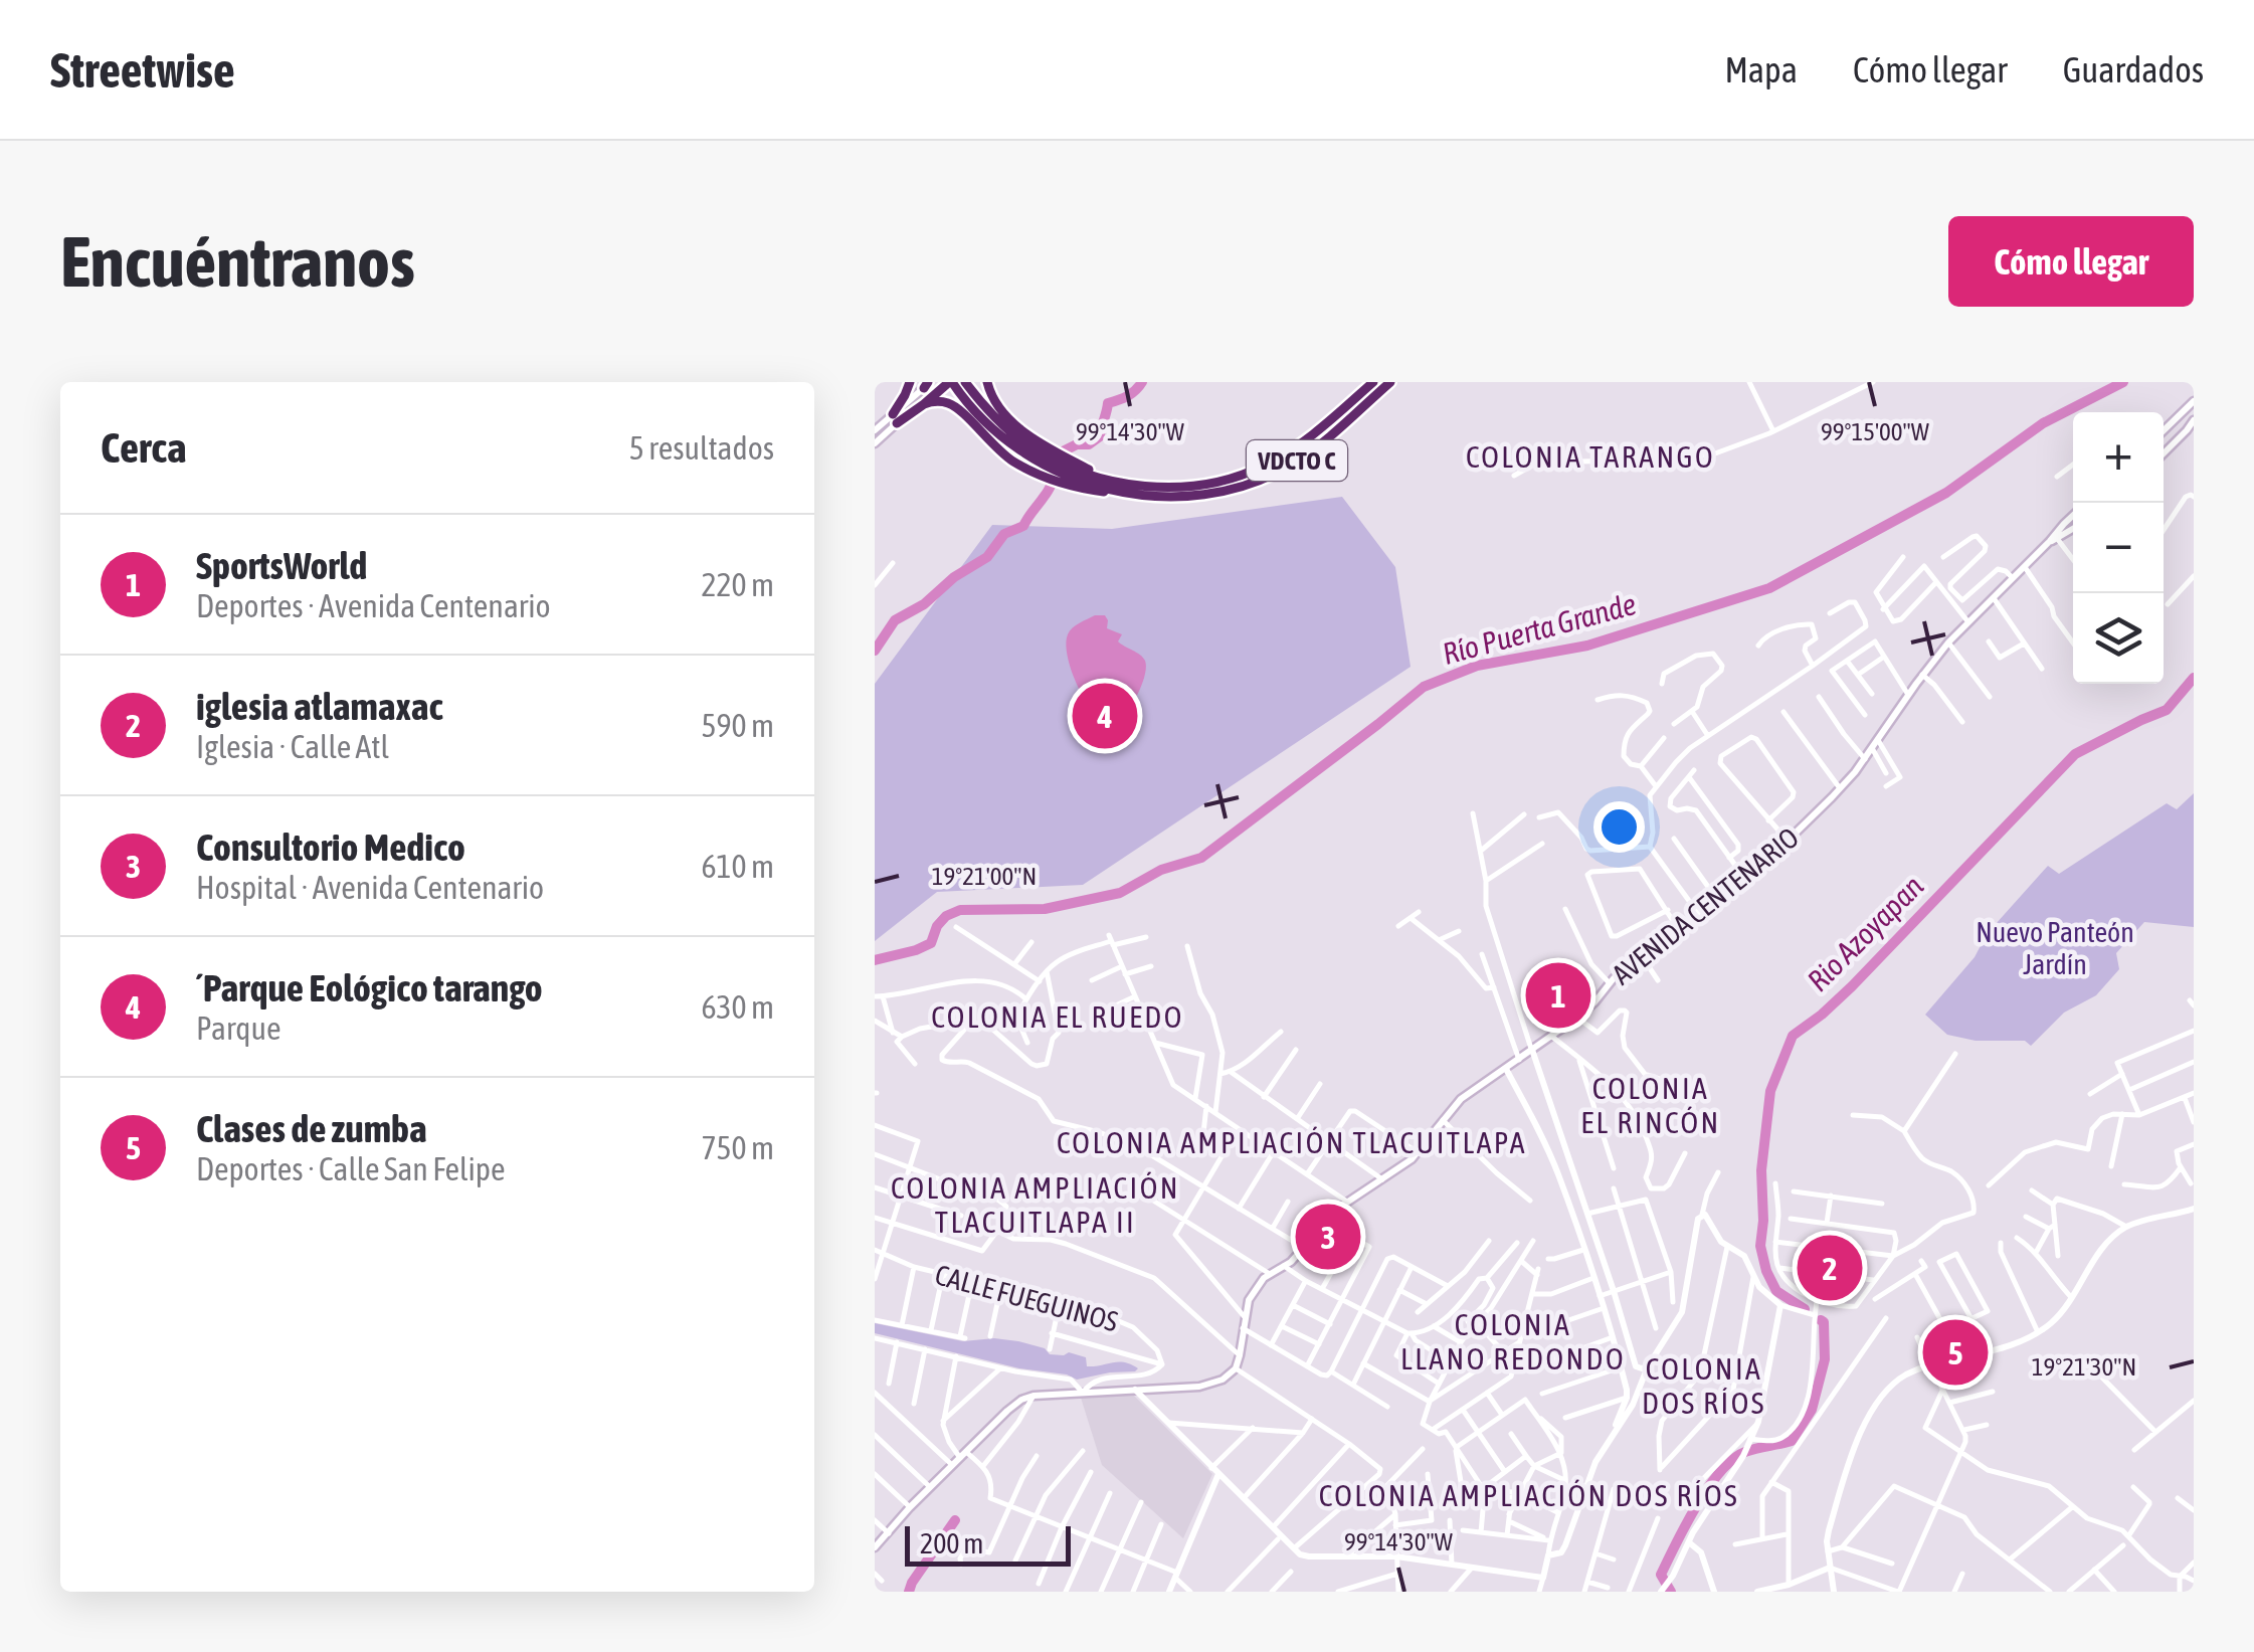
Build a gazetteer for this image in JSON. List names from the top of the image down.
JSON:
{
  "streets": {
    "highway": ["VDCTO C"],
    "street": ["AVENIDA CENTENARIO", "CALLE FUEGUINOS"]
  },
  "districts": [
    "COLONIA TARANGO",
    "COLONIA EL RUEDO",
    "COLONIA EL RINCÓN",
    "COLONIA AMPLIACIÓN TLACUITLAPA",
    "COLONIA AMPLIACIÓN TLACUITLAPA II",
    "COLONIA LLANO REDONDO",
    "COLONIA DOS RÍOS",
    "COLONIA AMPLIACIÓN DOS RÍOS"
  ],
  "water": ["Río Puerta Grande", "Rio Azoyapan"],
  "parks": ["Nuevo Panteón Jardín"],
  "scale_bar": "200 m",
  "page": {
    "header": "Streetwise",
    "nav": ["Mapa", "Cómo llegar", "Guardados"],
    "buttons": "Cómo llegar",
    "title": "Encuéntranos",
    "heading": ["Cerca", "5 resultados"],
    "map_buttons": ["+", "−"],
    "list": [
      {
        "mark": "1",
        "name": "SportsWorld",
        "note": "Deportes · Avenida Centenario",
        "value": "220 m"
      },
      {
        "mark": "2",
        "name": "iglesia atlamaxac",
        "note": "Iglesia · Calle Atl",
        "value": "590 m"
      },
      {
        "mark": "3",
        "name": "Consultorio Medico",
        "note": "Hospital · Avenida Centenario",
        "value": "610 m"
      },
      {
        "mark": "4",
        "name": "´Parque Eológico tarango",
        "note": "Parque",
        "value": "630 m"
      },
      {
        "mark": "5",
        "name": "Clases de zumba",
        "note": "Deportes · Calle San Felipe",
        "value": "750 m"
      }
    ],
    "pins": [
      "4",
      "1",
      "3",
      "2",
      "5"
    ],
    "scale": "200 m"
  },
  "coordinates": [
    "99°14'30\"W",
    "99°15'00\"W",
    "19°21'00\"N",
    "19°21'30\"N"
  ]
}
